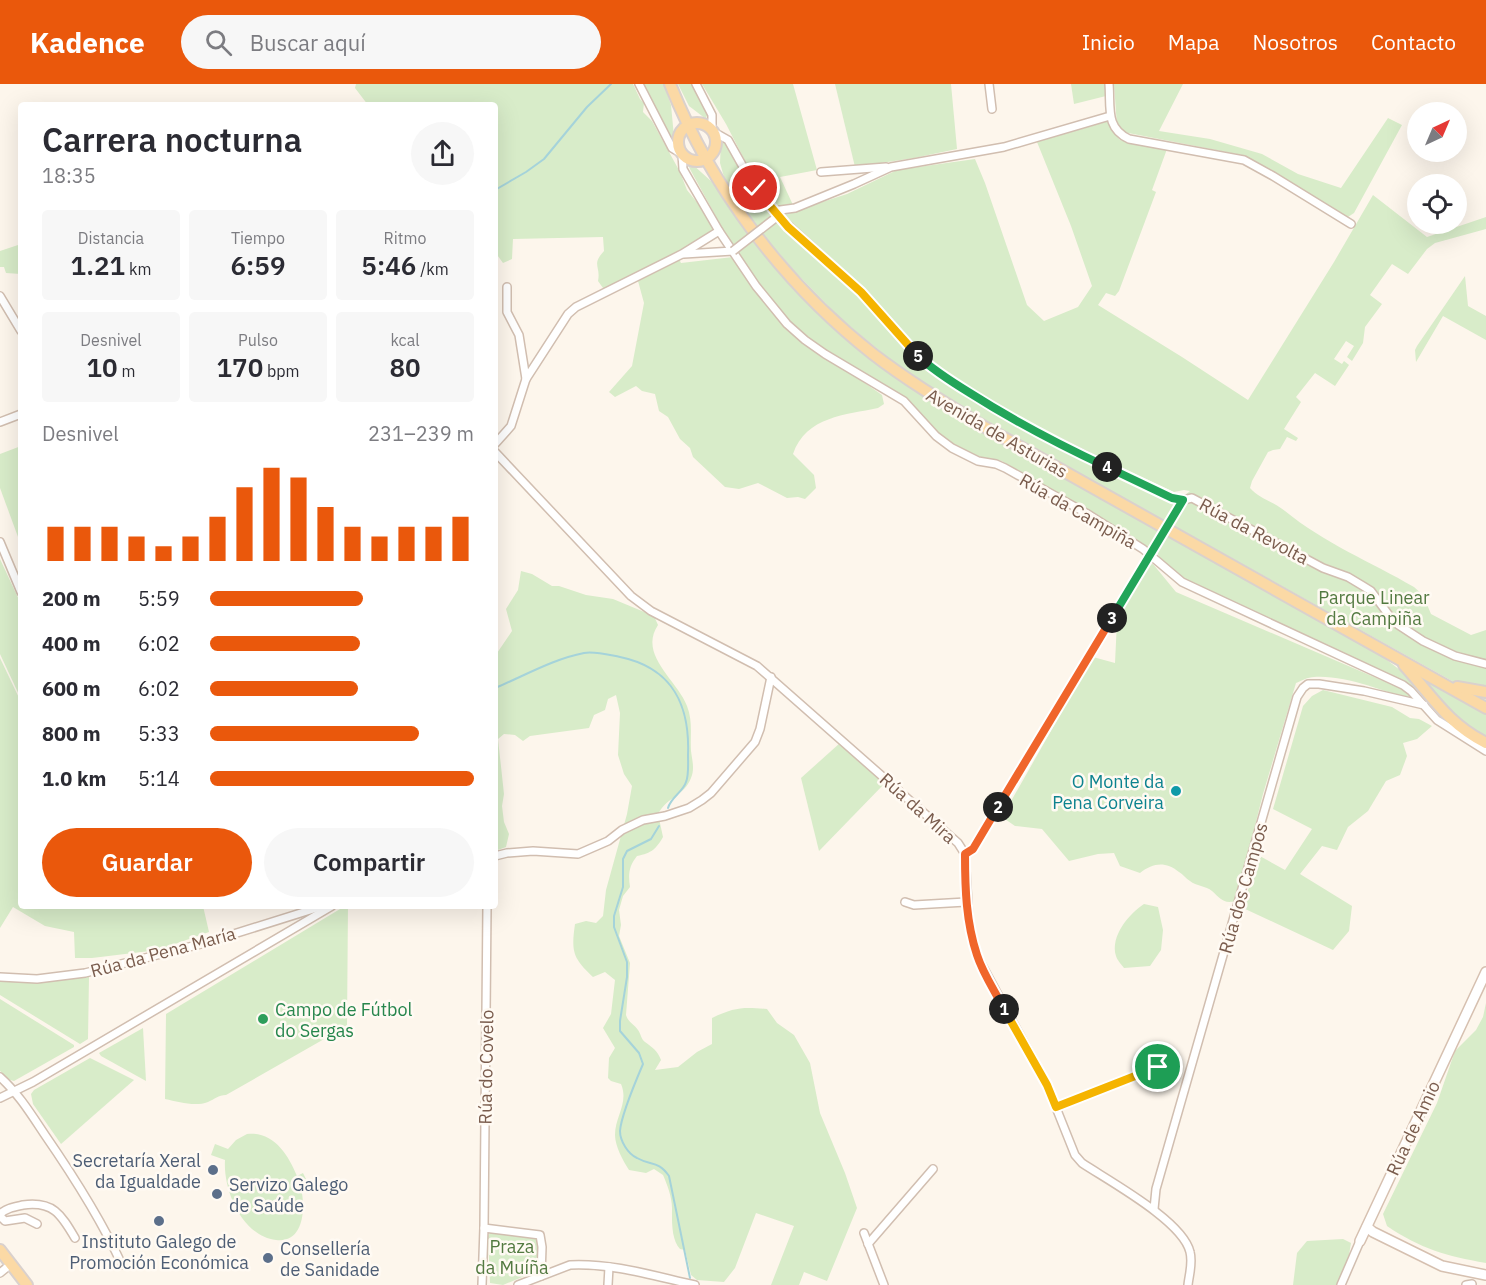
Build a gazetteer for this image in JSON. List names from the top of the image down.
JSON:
{
  "streets": {
    "main road": ["Avenida de Asturias"],
    "street": [
      "Rúa da Campiña",
      "Rúa da Revolta",
      "Rúa da Mira",
      "Rúa dos Campos",
      "Rúa da Pena María",
      "Rúa do Covelo",
      "Rúa de Amio"
    ]
  },
  "crossings": [
    ["Rúa da Campiña", "Rúa dos Campos"],
    ["Rúa da Mira", "Rúa dos Campos"]
  ],
  "parks": ["Parque Linear da Campiña", "Praza da Muíña"],
  "places": [
    "O Monte da Pena Corveira",
    "Campo de Fútbol do Sergas",
    "Secretaría Xeral da Igualdade",
    "Servizo Galego de Saúde",
    "Instituto Galego de Promoción Económica",
    "Consellería de Sanidade"
  ],
  "north": "top right",
  "page": {
    "header": "Kadence",
    "search": "Buscar aquí",
    "nav": [
      "Inicio",
      "Mapa",
      "Nosotros",
      "Contacto"
    ],
    "heading": ["Carrera nocturna", "18:35"],
    "stats": [
      ["Distancia", "1.21 km"],
      ["Tiempo", "6:59"],
      ["Ritmo", "5:46 /km"],
      ["Desnivel", "10 m"],
      ["Pulso", "170 bpm"],
      ["kcal", "80"]
    ],
    "pins": [
      "5",
      "4",
      "3",
      "2",
      "1"
    ],
    "chart": ["Desnivel", "231–239 m"],
    "list": [
      {
        "name": "200 m",
        "note": "5:59"
      },
      {
        "name": "400 m",
        "note": "6:02"
      },
      {
        "name": "600 m",
        "note": "6:02"
      },
      {
        "name": "800 m",
        "note": "5:33"
      },
      {
        "name": "1.0 km",
        "note": "5:14"
      }
    ],
    "buttons": ["Guardar", "Compartir"]
  }
}
